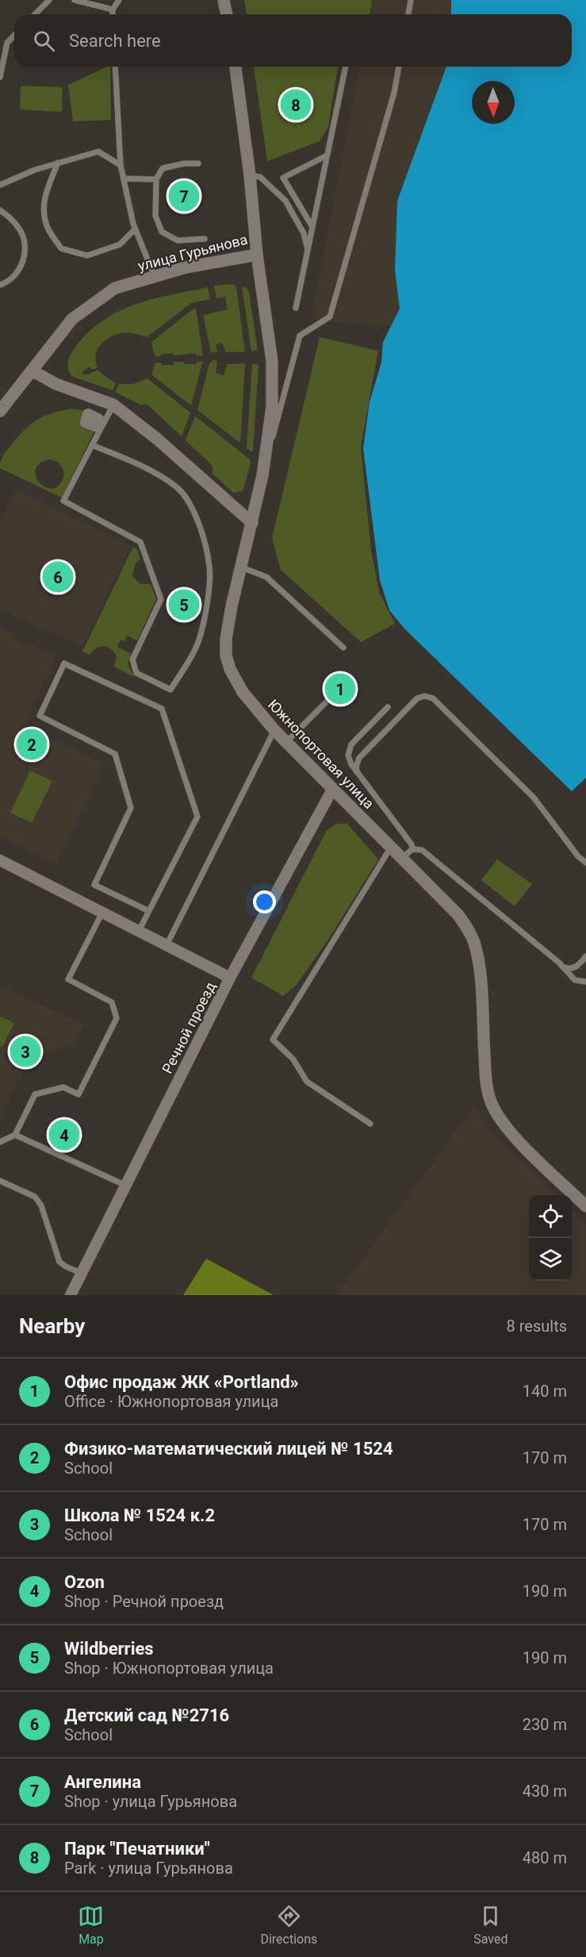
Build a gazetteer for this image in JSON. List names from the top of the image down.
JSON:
{
  "streets": {
    "main road": ["улица Гурьянова", "Южнопортовая улица"],
    "street": ["Речной проезд"]
  },
  "crossings": [
    ["улица Гурьянова", "Южнопортовая улица"]
  ],
  "north": "bottom",
  "page": {
    "search": "Search here",
    "pins": [
      "8",
      "7",
      "6",
      "5",
      "1",
      "2",
      "3",
      "4"
    ],
    "heading": ["Nearby", "8 results"],
    "list": [
      {
        "mark": "1",
        "name": "Офис продаж ЖК «Portland»",
        "note": "Office · Южнопортовая улица",
        "value": "140 m"
      },
      {
        "mark": "2",
        "name": "Физико-математический лицей № 1524",
        "note": "School",
        "value": "170 m"
      },
      {
        "mark": "3",
        "name": "Школа № 1524 к.2",
        "note": "School",
        "value": "170 m"
      },
      {
        "mark": "4",
        "name": "Ozon",
        "note": "Shop · Речной проезд",
        "value": "190 m"
      },
      {
        "mark": "5",
        "name": "Wildberries",
        "note": "Shop · Южнопортовая улица",
        "value": "190 m"
      },
      {
        "mark": "6",
        "name": "Детский сад №2716",
        "note": "School",
        "value": "230 m"
      },
      {
        "mark": "7",
        "name": "Ангелина",
        "note": "Shop · улица Гурьянова",
        "value": "430 m"
      },
      {
        "mark": "8",
        "name": "Парк \"Печатники\"",
        "note": "Park · улица Гурьянова",
        "value": "480 m"
      }
    ],
    "nav": ["Map", "Directions", "Saved"]
  }
}
